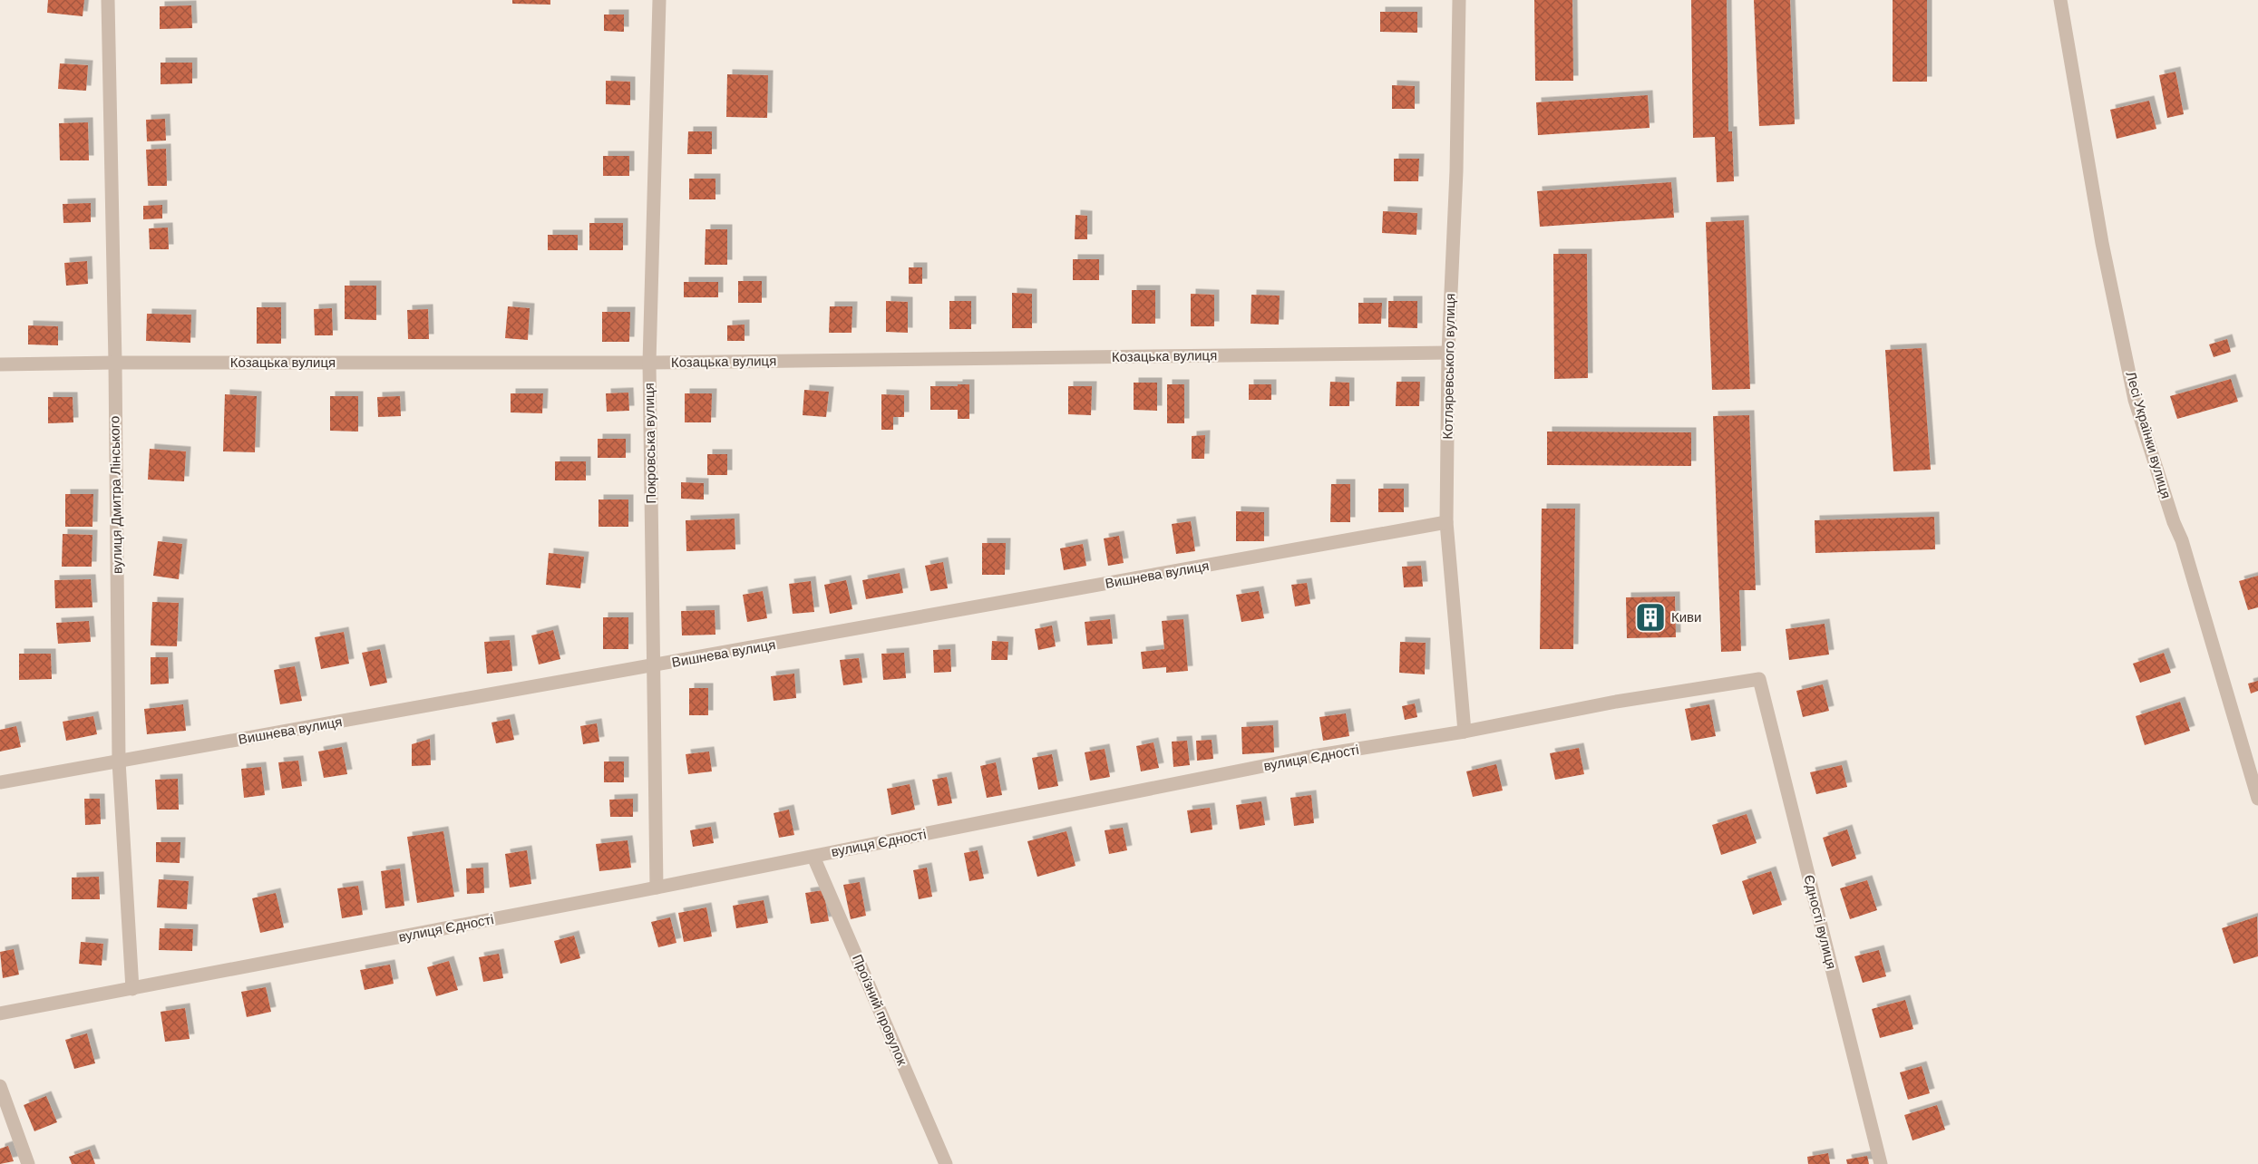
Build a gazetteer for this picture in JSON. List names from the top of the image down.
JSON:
{
  "streets": {
    "street": [
      "Козацька вулиця",
      "Котляревського вулиця",
      "Лесі Українки вулиця",
      "Покровська вулиця",
      "вулиця Дмитра Лінського",
      "Вишнева вулиця",
      "вулиця Єдності",
      "Єдності вулиця",
      "Проїзний провулок"
    ]
  },
  "crossings": [
    ["Козацька вулиця", "Котляревського вулиця"],
    ["Козацька вулиця", "Покровська вулиця"],
    ["Козацька вулиця", "вулиця Дмитра Лінського"],
    ["Котляревського вулиця", "Вишнева вулиця"],
    ["Котляревського вулиця", "вулиця Єдності"],
    ["Покровська вулиця", "Вишнева вулиця"],
    ["Покровська вулиця", "вулиця Єдності"],
    ["вулиця Дмитра Лінського", "Вишнева вулиця"],
    ["вулиця Дмитра Лінського", "вулиця Єдності"],
    ["вулиця Єдності", "Єдності вулиця"],
    ["вулиця Єдності", "Проїзний провулок"]
  ],
  "places": {
    "building": ["Киви"]
  }
}
